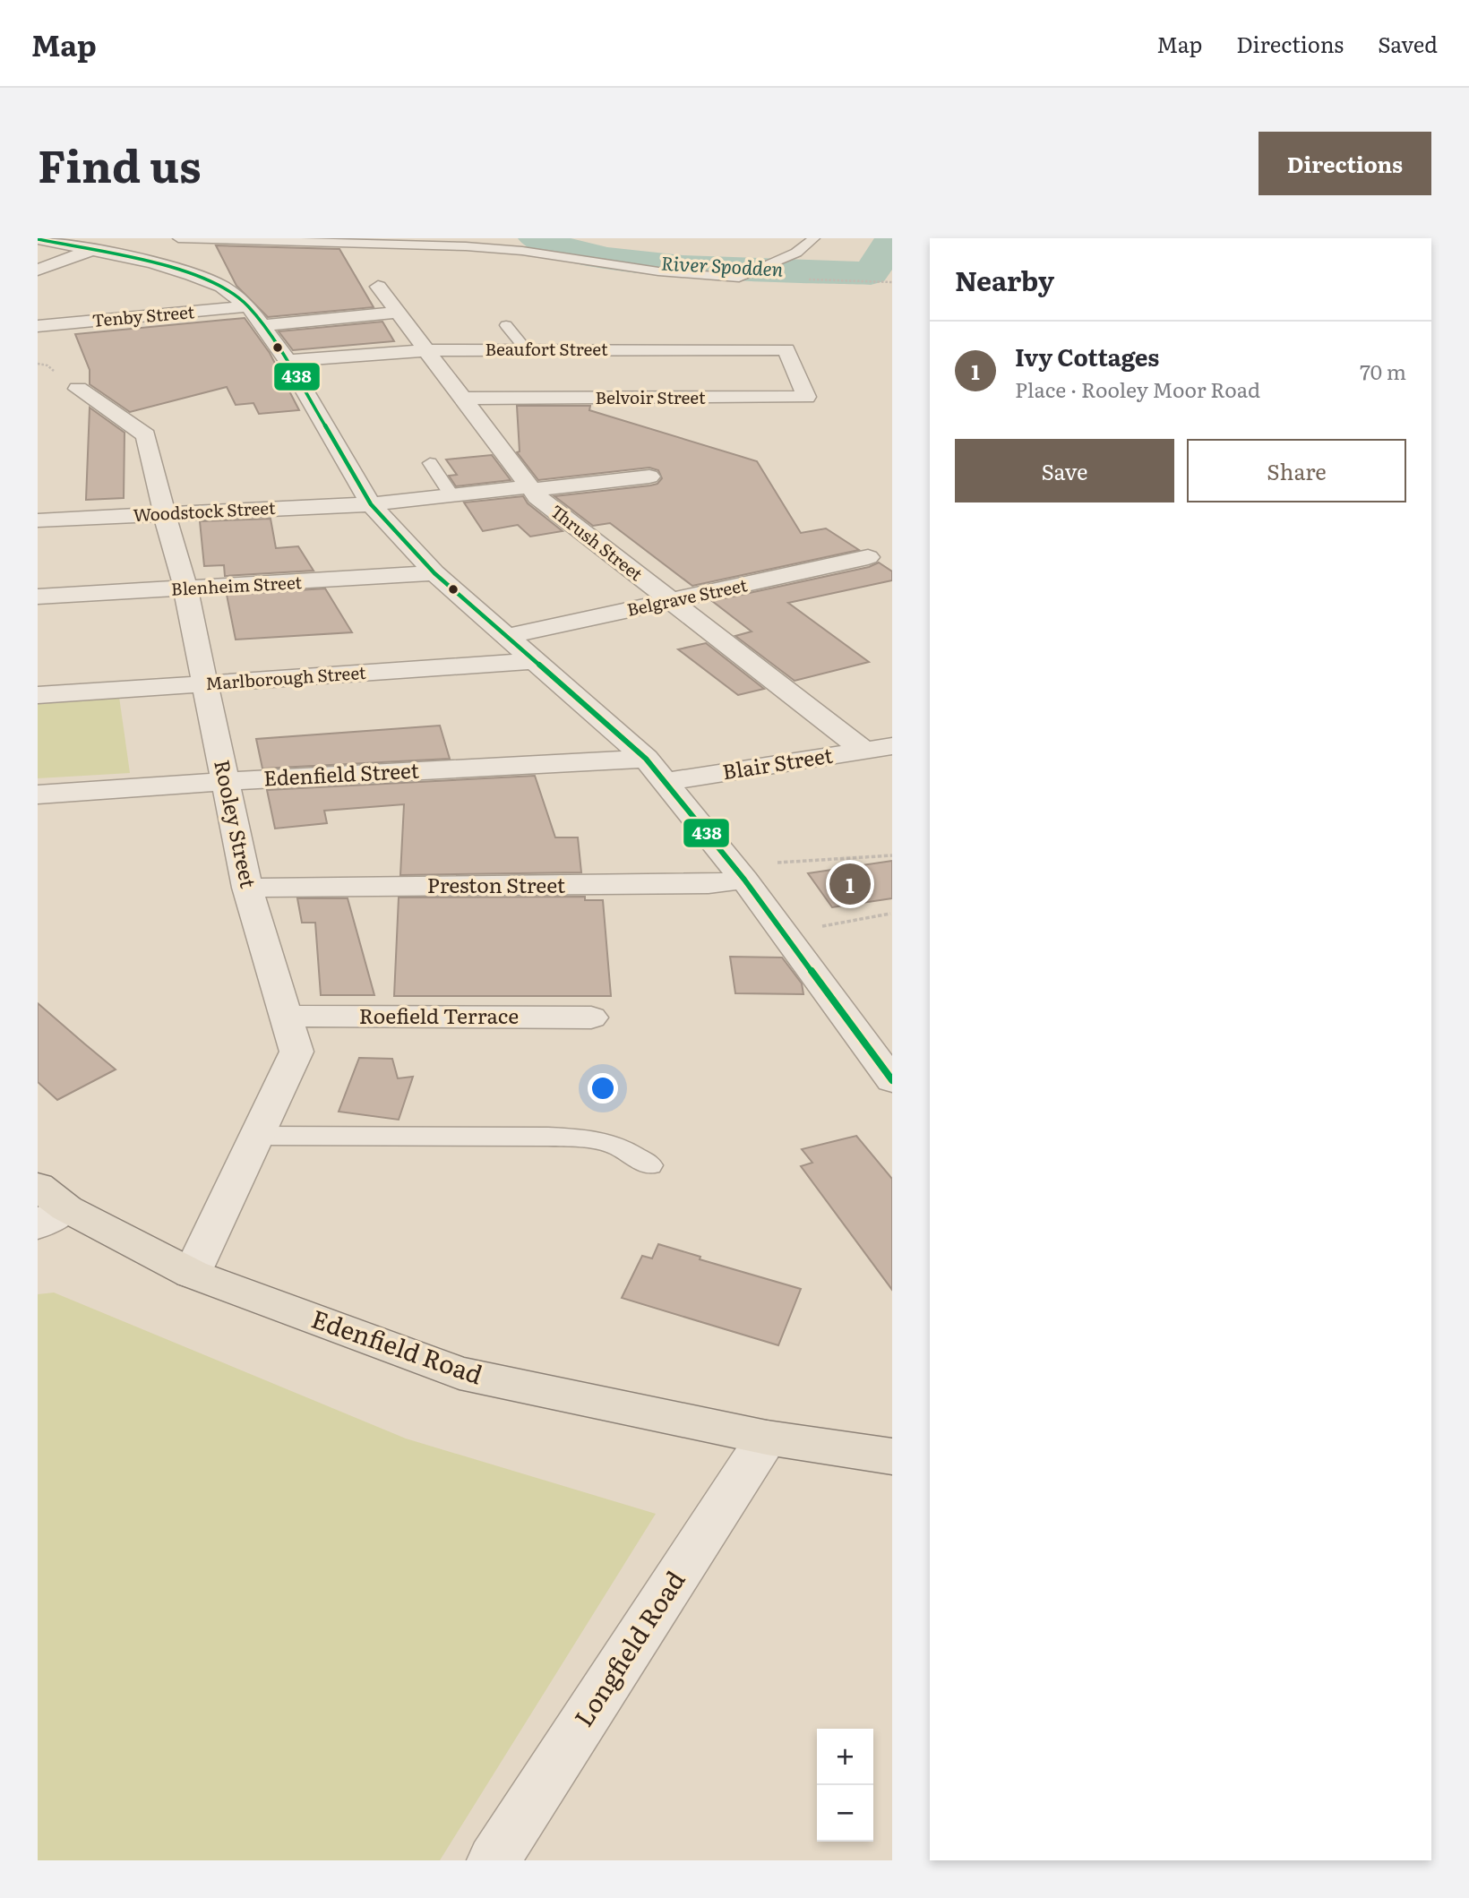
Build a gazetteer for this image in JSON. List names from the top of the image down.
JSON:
{
  "streets": {
    "main road": ["Edenfield Road"],
    "street": [
      "Tenby Street",
      "Beaufort Street",
      "Belvoir Street",
      "Woodstock Street",
      "Thrush Street",
      "Blenheim Street",
      "Belgrave Street",
      "Marlborough Street",
      "Blair Street",
      "Edenfield Street",
      "Rooley Street",
      "Preston Street",
      "Roefield Terrace",
      "Longfield Road"
    ]
  },
  "crossings": [
    ["Beaufort Street", "Belvoir Street"],
    ["Beaufort Street", "Thrush Street"],
    ["Belvoir Street", "Thrush Street"],
    ["Woodstock Street", "Thrush Street"],
    ["Woodstock Street", "Rooley Street"],
    ["Thrush Street", "Belgrave Street"],
    ["Thrush Street", "Blair Street"],
    ["Blenheim Street", "Rooley Street"],
    ["Marlborough Street", "Rooley Street"],
    ["Edenfield Street", "Rooley Street"],
    ["Rooley Street", "Preston Street"],
    ["Rooley Street", "Roefield Terrace"],
    ["Rooley Street", "Edenfield Road"],
    ["Edenfield Road", "Longfield Road"]
  ],
  "water": ["River Spodden"],
  "lines": ["transit line 438"],
  "page": {
    "header": "Map",
    "nav": ["Map", "Directions", "Saved"],
    "title": "Find us",
    "buttons": [
      "Directions",
      ["Save", "Share"]
    ],
    "heading": "Nearby",
    "list": [
      {
        "mark": "1",
        "name": "Ivy Cottages",
        "note": "Place · Rooley Moor Road",
        "value": "70 m"
      }
    ],
    "pins": "1",
    "map_buttons": ["+", "−"]
  }
}
